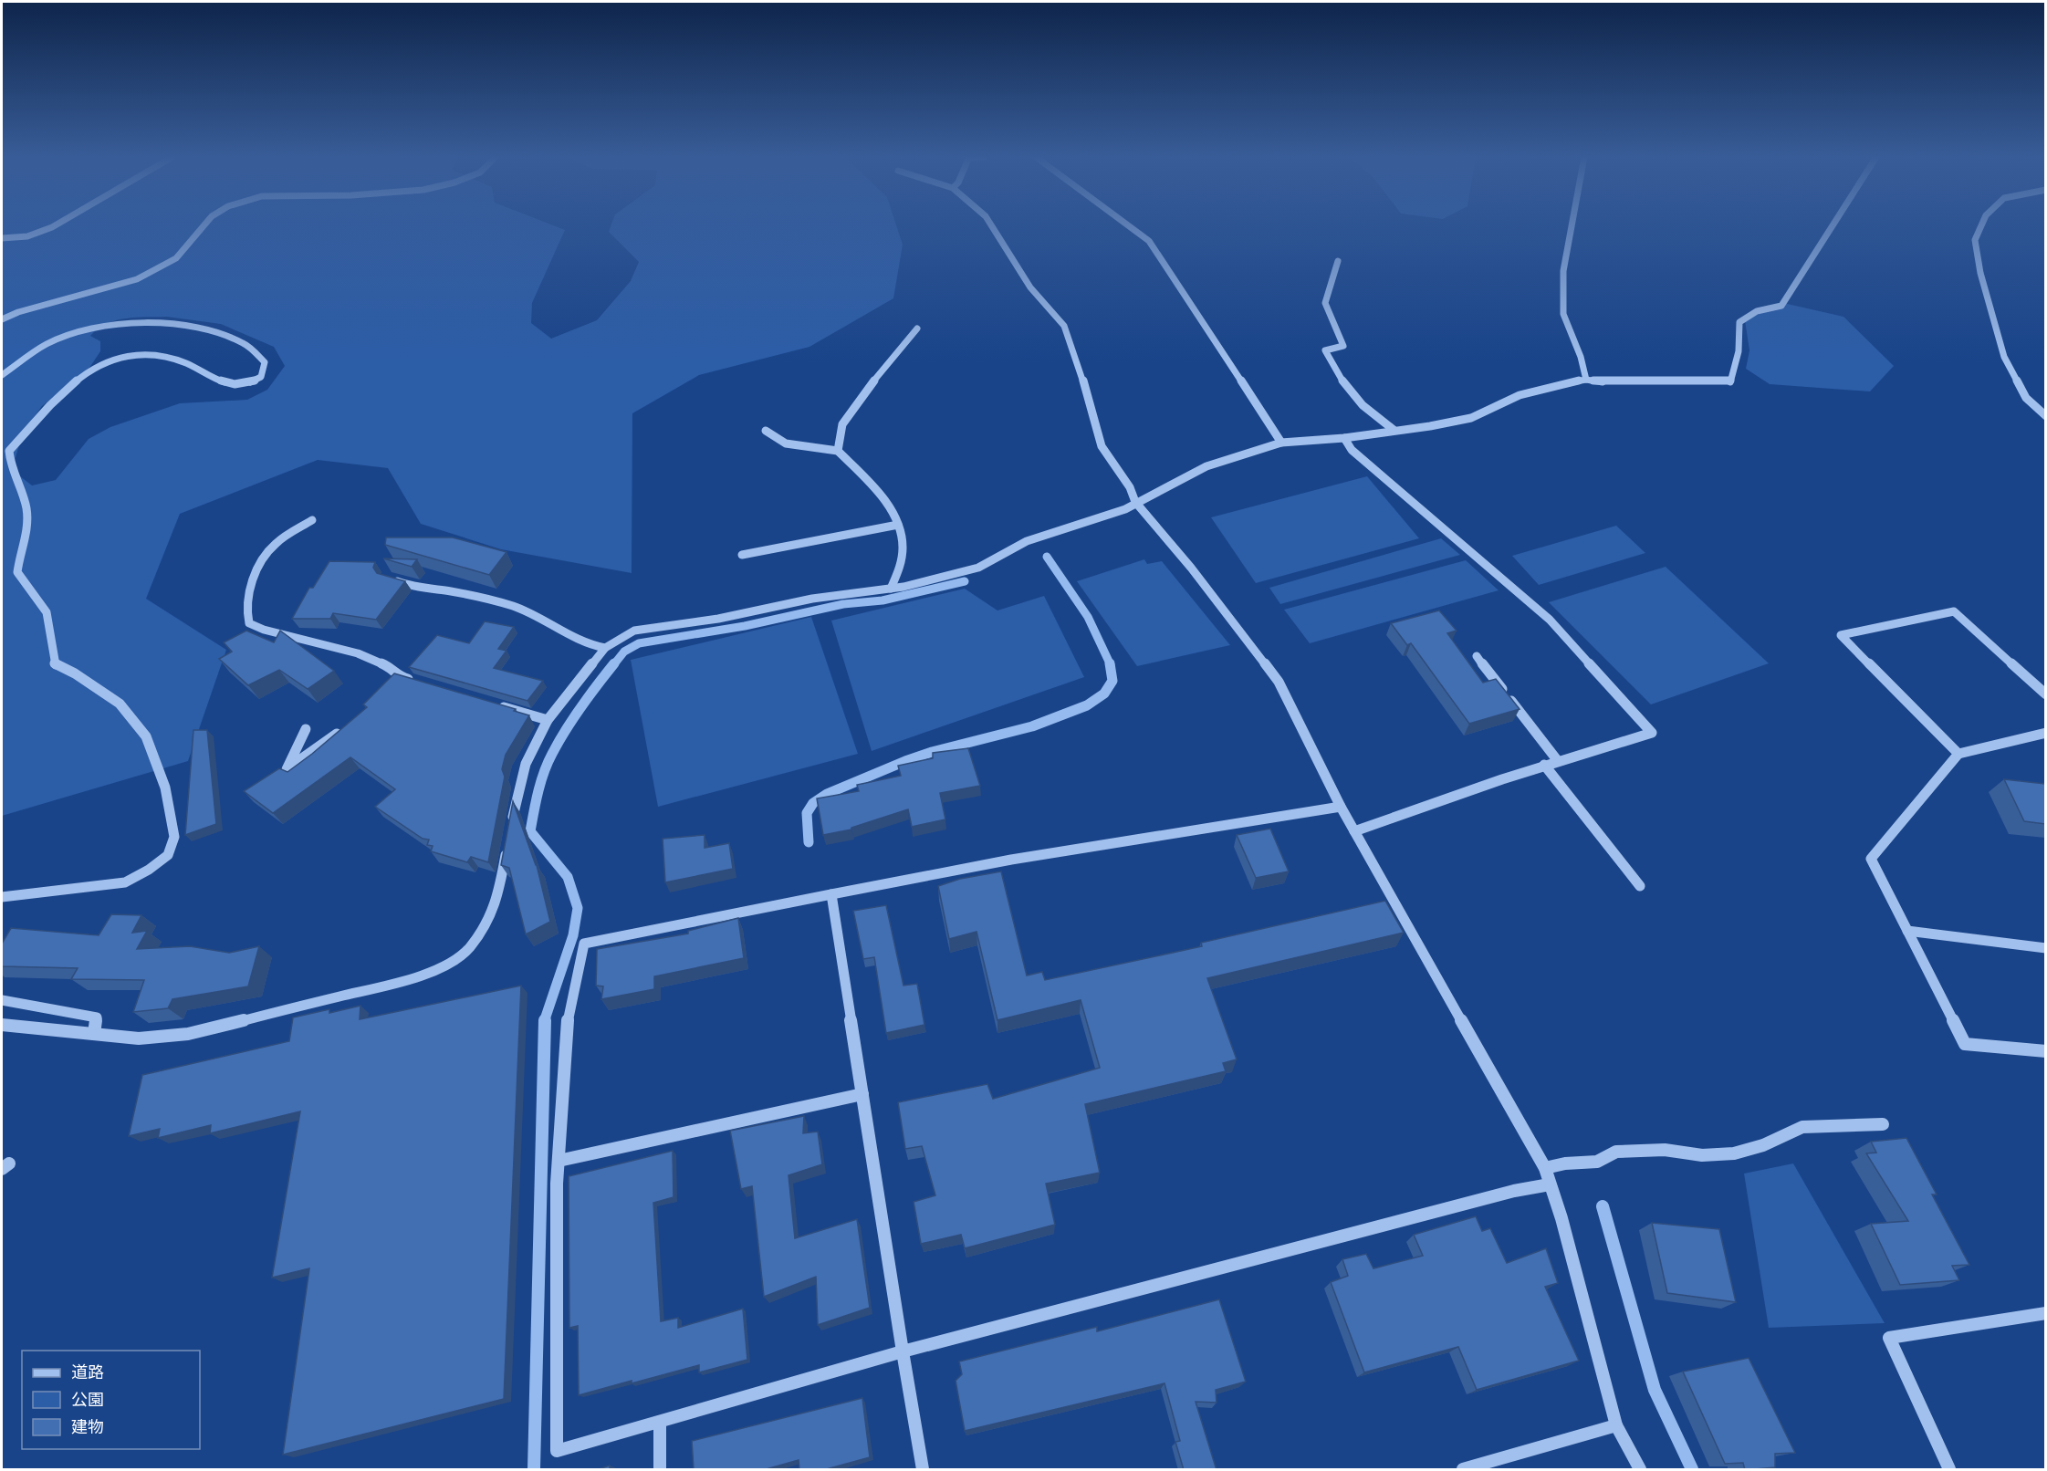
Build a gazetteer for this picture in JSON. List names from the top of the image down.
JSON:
{
  "legend": ["道路", "公園", "建物"]
}
